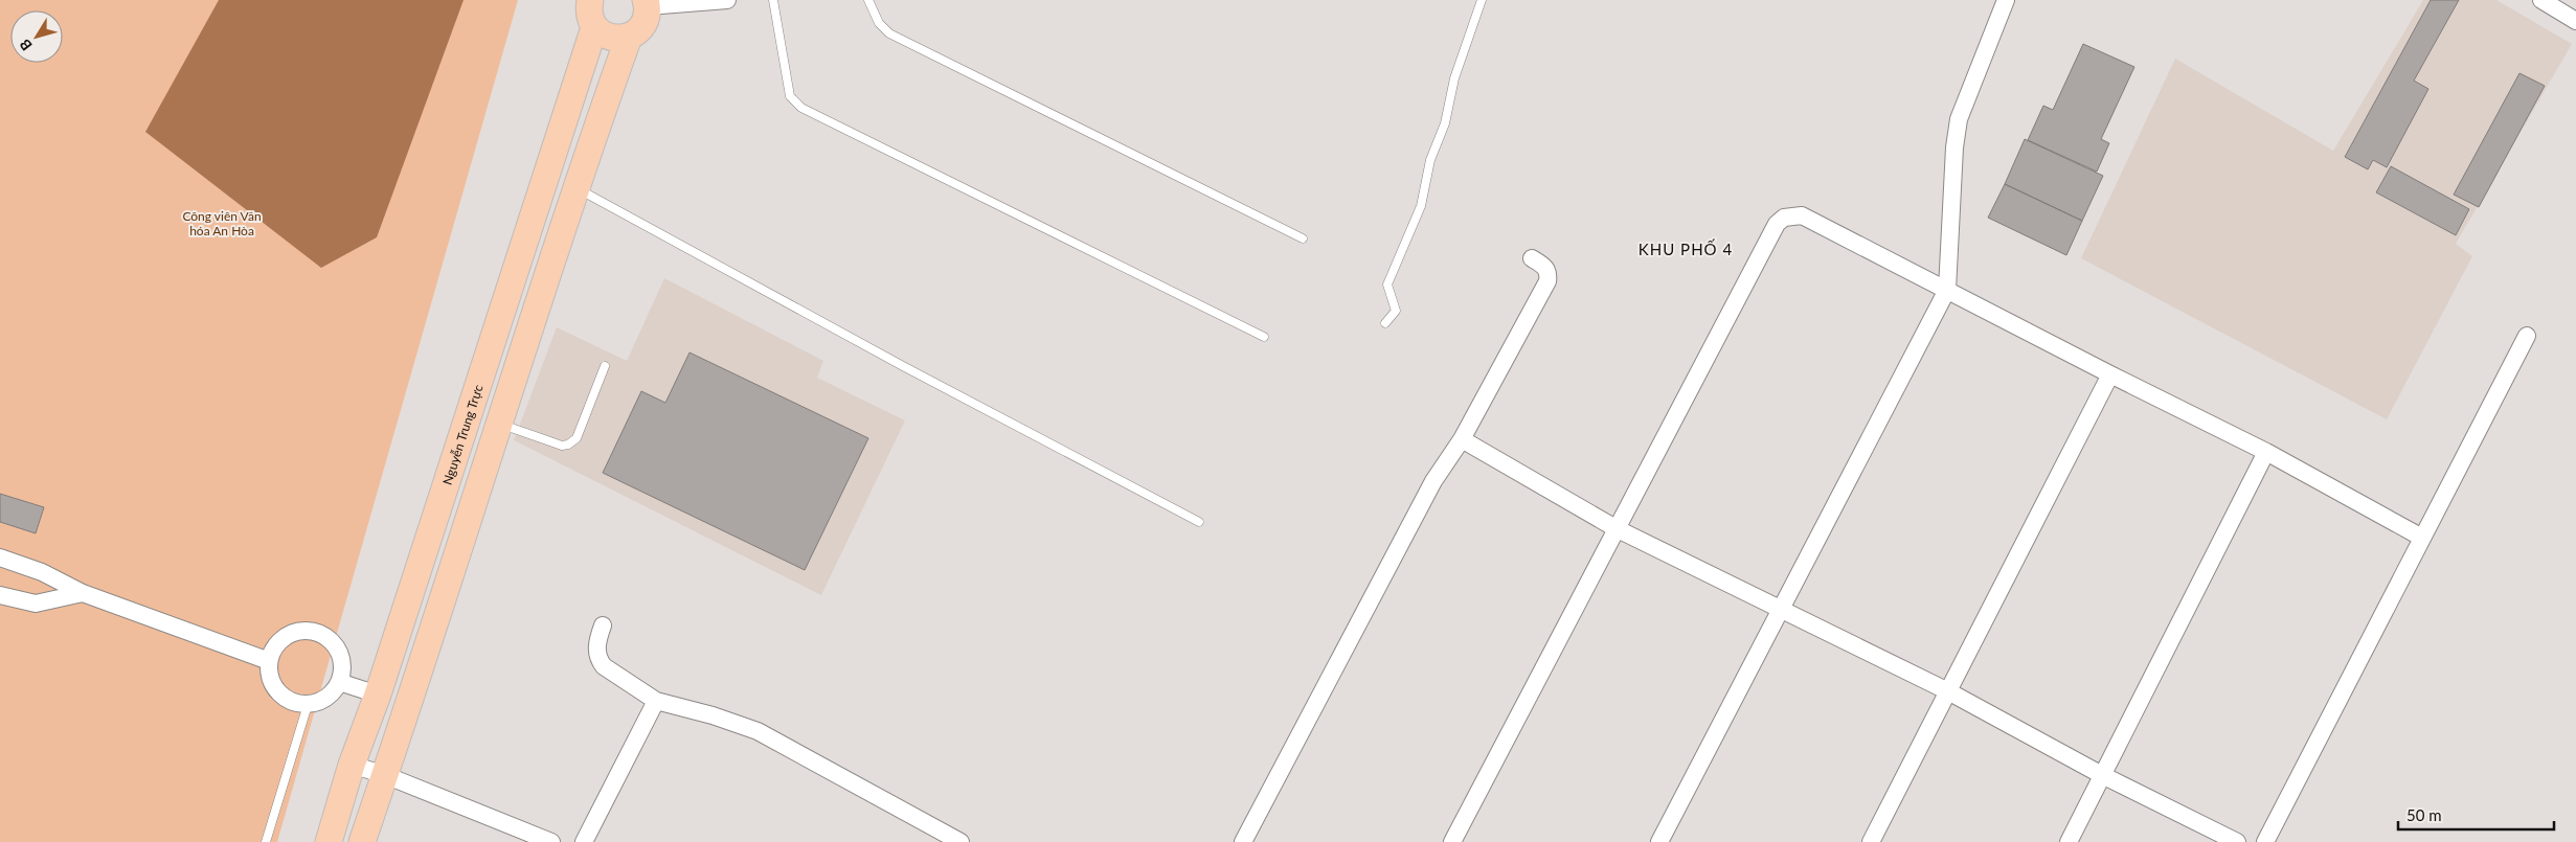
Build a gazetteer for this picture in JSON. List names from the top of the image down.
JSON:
{
  "streets": {
    "main road": ["Nguyễn Trung Trực"]
  },
  "districts": ["KHU PHỐ 4"],
  "parks": ["Công viên Văn hóa An Hòa"],
  "scale_bar": "50 m",
  "north": "bottom left"
}
